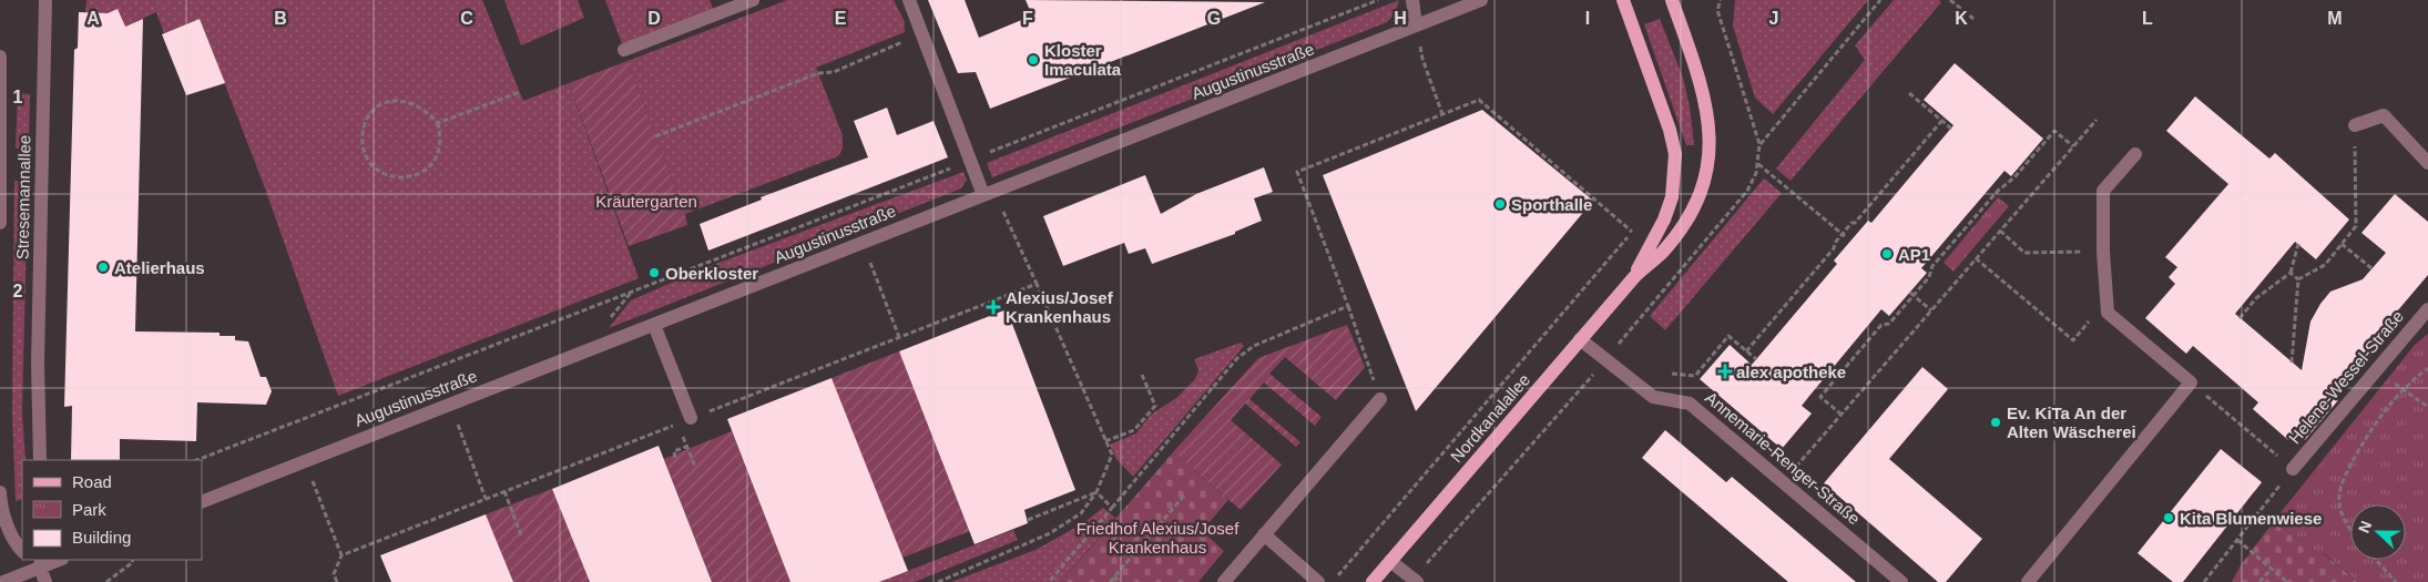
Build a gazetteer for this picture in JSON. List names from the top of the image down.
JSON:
{
  "streets": {
    "main road": ["Nordkanalallee"],
    "street": [
      "Augustinusstraße",
      "Stresemannallee",
      "Helene-Wessel-Straße",
      "Annemarie-Renger-Straße"
    ]
  },
  "crossings": [
    ["Nordkanalallee", "Annemarie-Renger-Straße"]
  ],
  "parks": ["Kräutergarten", "Friedhof Alexius/Josef Krankenhaus"],
  "places": {
    "other": [
      "Kloster Imaculata",
      "Sporthalle",
      "AP1",
      "Atelierhaus",
      "Oberkloster",
      "Ev. KiTa An der Alten Wäscherei",
      "Kita Blumenwiese"
    ],
    "health": ["Alexius/Josef Krankenhaus", "alex apotheke"]
  },
  "legend": ["Road", "Park", "Building"],
  "north": "left",
  "grid": {
    "columns": [
      "A",
      "B",
      "C",
      "D",
      "E",
      "F",
      "G",
      "H",
      "I",
      "J",
      "K",
      "L",
      "M"
    ],
    "rows": ["1", "2"]
  }
}
